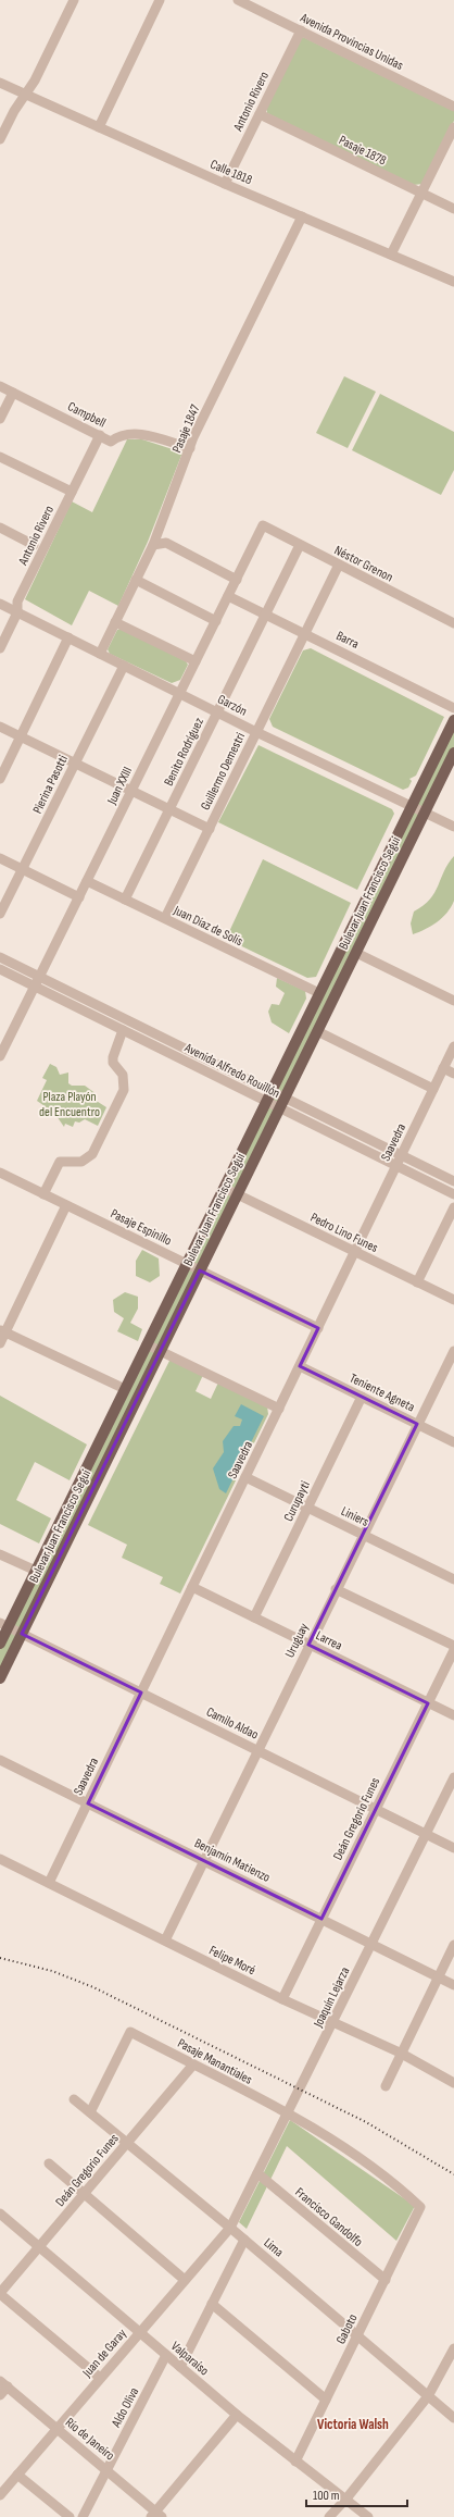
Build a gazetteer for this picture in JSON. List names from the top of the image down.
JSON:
{
  "streets": {
    "main road": ["Bulevar Juan Francisco Seguí"],
    "street": [
      "Avenida Provincias Unidas",
      "Antonio Rivero",
      "Pasaje 1878",
      "Calle 1818",
      "Campbell",
      "Pasaje 1847",
      "Néstor Grenon",
      "Barra",
      "Garzón",
      "Benito Rodríguez",
      "Guillermo Demestri",
      "Pierina Pasotti",
      "Juan XXIII",
      "Juan Díaz de Solís",
      "Avenida Alfredo Rouillón",
      "Saavedra",
      "Pasaje Espinillo",
      "Pedro Lino Funes",
      "Teniente Agneta",
      "Curupayti",
      "Liniers",
      "Uruguay",
      "Larrea",
      "Camilo Aldao",
      "Deán Gregorio Funes",
      "Benjamín Matienzo",
      "Felipe Moré",
      "Joaquín Lejarza",
      "Pasaje Manantiales",
      "Francisco Gandolfo",
      "Lima",
      "Gaboto",
      "Juan de Garay",
      "Valparaíso",
      "Aldo Oliva",
      "Río de Janeiro"
    ]
  },
  "crossings": [
    ["Avenida Provincias Unidas", "Antonio Rivero"],
    ["Antonio Rivero", "Pasaje 1878"],
    ["Antonio Rivero", "Calle 1818"],
    ["Antonio Rivero", "Campbell"],
    ["Antonio Rivero", "Garzón"],
    ["Calle 1818", "Pasaje 1847"],
    ["Campbell", "Pasaje 1847"],
    ["Pasaje 1847", "Garzón"],
    ["Néstor Grenon", "Benito Rodríguez"],
    ["Néstor Grenon", "Guillermo Demestri"],
    ["Néstor Grenon", "Juan XXIII"],
    ["Barra", "Benito Rodríguez"],
    ["Barra", "Guillermo Demestri"],
    ["Barra", "Juan XXIII"],
    ["Garzón", "Benito Rodríguez"],
    ["Garzón", "Guillermo Demestri"],
    ["Garzón", "Pierina Pasotti"],
    ["Garzón", "Juan XXIII"],
    ["Garzón", "Bulevar Juan Francisco Seguí"],
    ["Benito Rodríguez", "Juan Díaz de Solís"],
    ["Guillermo Demestri", "Juan Díaz de Solís"],
    ["Juan XXIII", "Juan Díaz de Solís"],
    ["Juan XXIII", "Avenida Alfredo Rouillón"],
    ["Bulevar Juan Francisco Seguí", "Juan Díaz de Solís"],
    ["Bulevar Juan Francisco Seguí", "Avenida Alfredo Rouillón"],
    ["Bulevar Juan Francisco Seguí", "Pasaje Espinillo"],
    ["Bulevar Juan Francisco Seguí", "Pedro Lino Funes"],
    ["Bulevar Juan Francisco Seguí", "Camilo Aldao"],
    ["Avenida Alfredo Rouillón", "Saavedra"],
    ["Saavedra", "Pasaje Espinillo"],
    ["Saavedra", "Pedro Lino Funes"],
    ["Saavedra", "Teniente Agneta"],
    ["Saavedra", "Liniers"],
    ["Saavedra", "Larrea"],
    ["Saavedra", "Camilo Aldao"],
    ["Saavedra", "Benjamín Matienzo"],
    ["Saavedra", "Felipe Moré"],
    ["Teniente Agneta", "Curupayti"],
    ["Teniente Agneta", "Uruguay"],
    ["Curupayti", "Liniers"],
    ["Curupayti", "Larrea"],
    ["Liniers", "Uruguay"],
    ["Uruguay", "Larrea"],
    ["Uruguay", "Camilo Aldao"],
    ["Uruguay", "Benjamín Matienzo"],
    ["Uruguay", "Felipe Moré"],
    ["Larrea", "Deán Gregorio Funes"],
    ["Camilo Aldao", "Deán Gregorio Funes"],
    ["Camilo Aldao", "Joaquín Lejarza"],
    ["Deán Gregorio Funes", "Benjamín Matienzo"],
    ["Deán Gregorio Funes", "Felipe Moré"],
    ["Deán Gregorio Funes", "Pasaje Manantiales"],
    ["Deán Gregorio Funes", "Lima"],
    ["Deán Gregorio Funes", "Valparaíso"],
    ["Benjamín Matienzo", "Joaquín Lejarza"],
    ["Felipe Moré", "Joaquín Lejarza"],
    ["Joaquín Lejarza", "Pasaje Manantiales"],
    ["Joaquín Lejarza", "Francisco Gandolfo"],
    ["Joaquín Lejarza", "Lima"],
    ["Joaquín Lejarza", "Juan de Garay"],
    ["Pasaje Manantiales", "Lima"],
    ["Pasaje Manantiales", "Gaboto"],
    ["Francisco Gandolfo", "Gaboto"],
    ["Lima", "Gaboto"],
    ["Lima", "Juan de Garay"],
    ["Gaboto", "Valparaíso"],
    ["Juan de Garay", "Valparaíso"],
    ["Juan de Garay", "Río de Janeiro"],
    ["Valparaíso", "Aldo Oliva"],
    ["Aldo Oliva", "Río de Janeiro"]
  ],
  "districts": ["Victoria Walsh"],
  "parks": ["Plaza Playón del Encuentro"],
  "scale_bar": "100 m"
}
